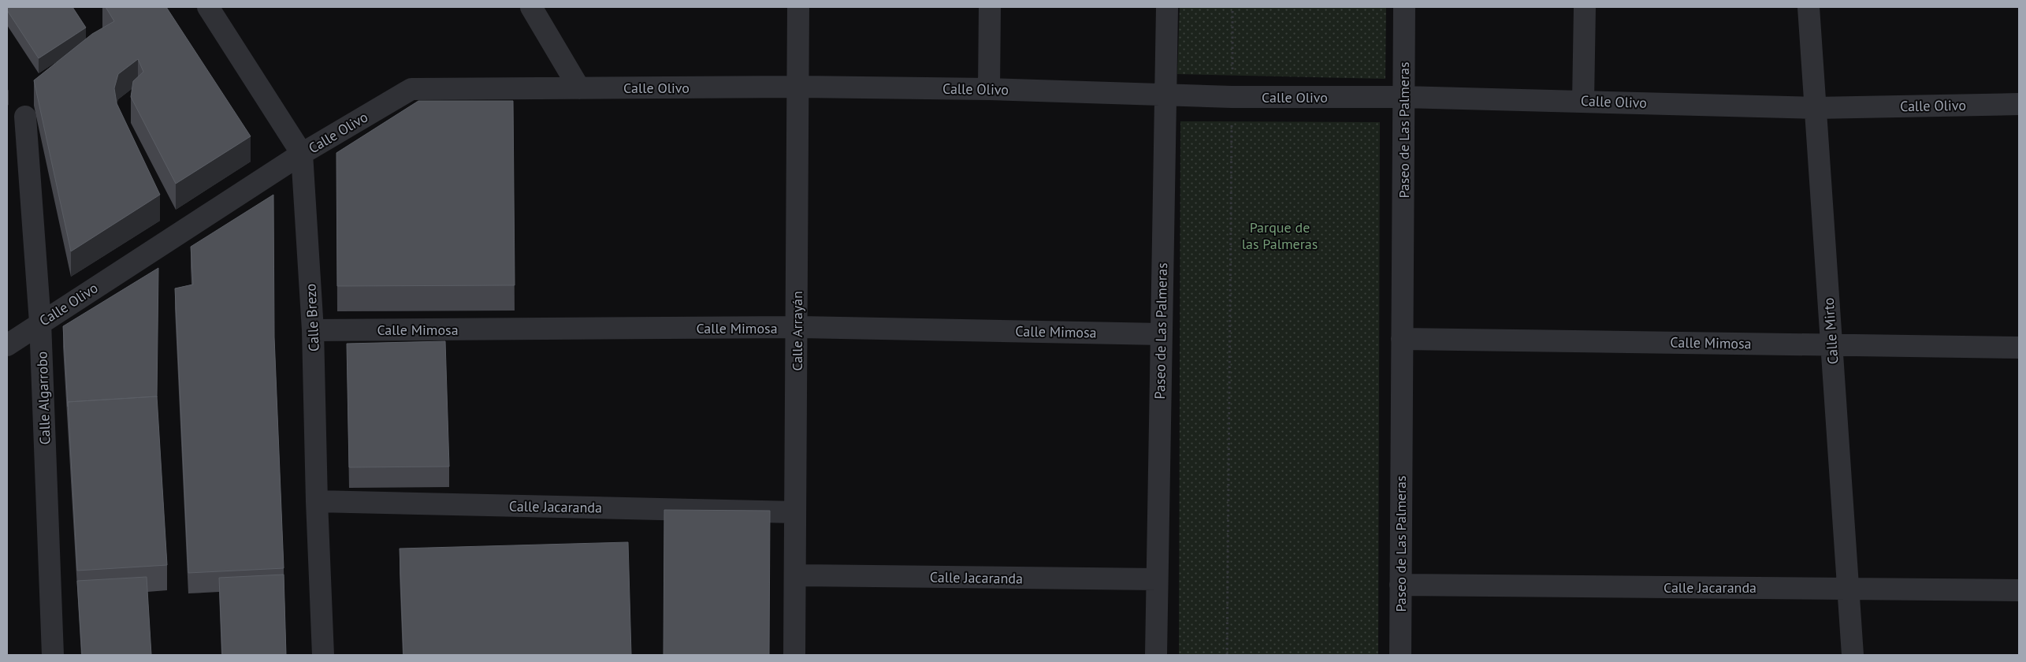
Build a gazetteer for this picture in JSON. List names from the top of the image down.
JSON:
{
  "streets": {
    "street": [
      "Calle Olivo",
      "Paseo de Las Palmeras",
      "Calle Brezo",
      "Calle Mimosa",
      "Calle Arrayán",
      "Calle Mirto",
      "Calle Algarrobo",
      "Calle Jacaranda"
    ]
  },
  "crossings": [
    ["Calle Olivo", "Paseo de Las Palmeras"],
    ["Calle Olivo", "Calle Brezo"],
    ["Calle Olivo", "Calle Arrayán"],
    ["Calle Olivo", "Calle Mirto"],
    ["Calle Olivo", "Calle Algarrobo"],
    ["Paseo de Las Palmeras", "Calle Mimosa"],
    ["Paseo de Las Palmeras", "Calle Jacaranda"],
    ["Calle Brezo", "Calle Mimosa"],
    ["Calle Brezo", "Calle Jacaranda"],
    ["Calle Mimosa", "Calle Arrayán"],
    ["Calle Mimosa", "Calle Mirto"],
    ["Calle Arrayán", "Calle Jacaranda"],
    ["Calle Mirto", "Calle Jacaranda"]
  ],
  "parks": ["Parque de las Palmeras"]
}
